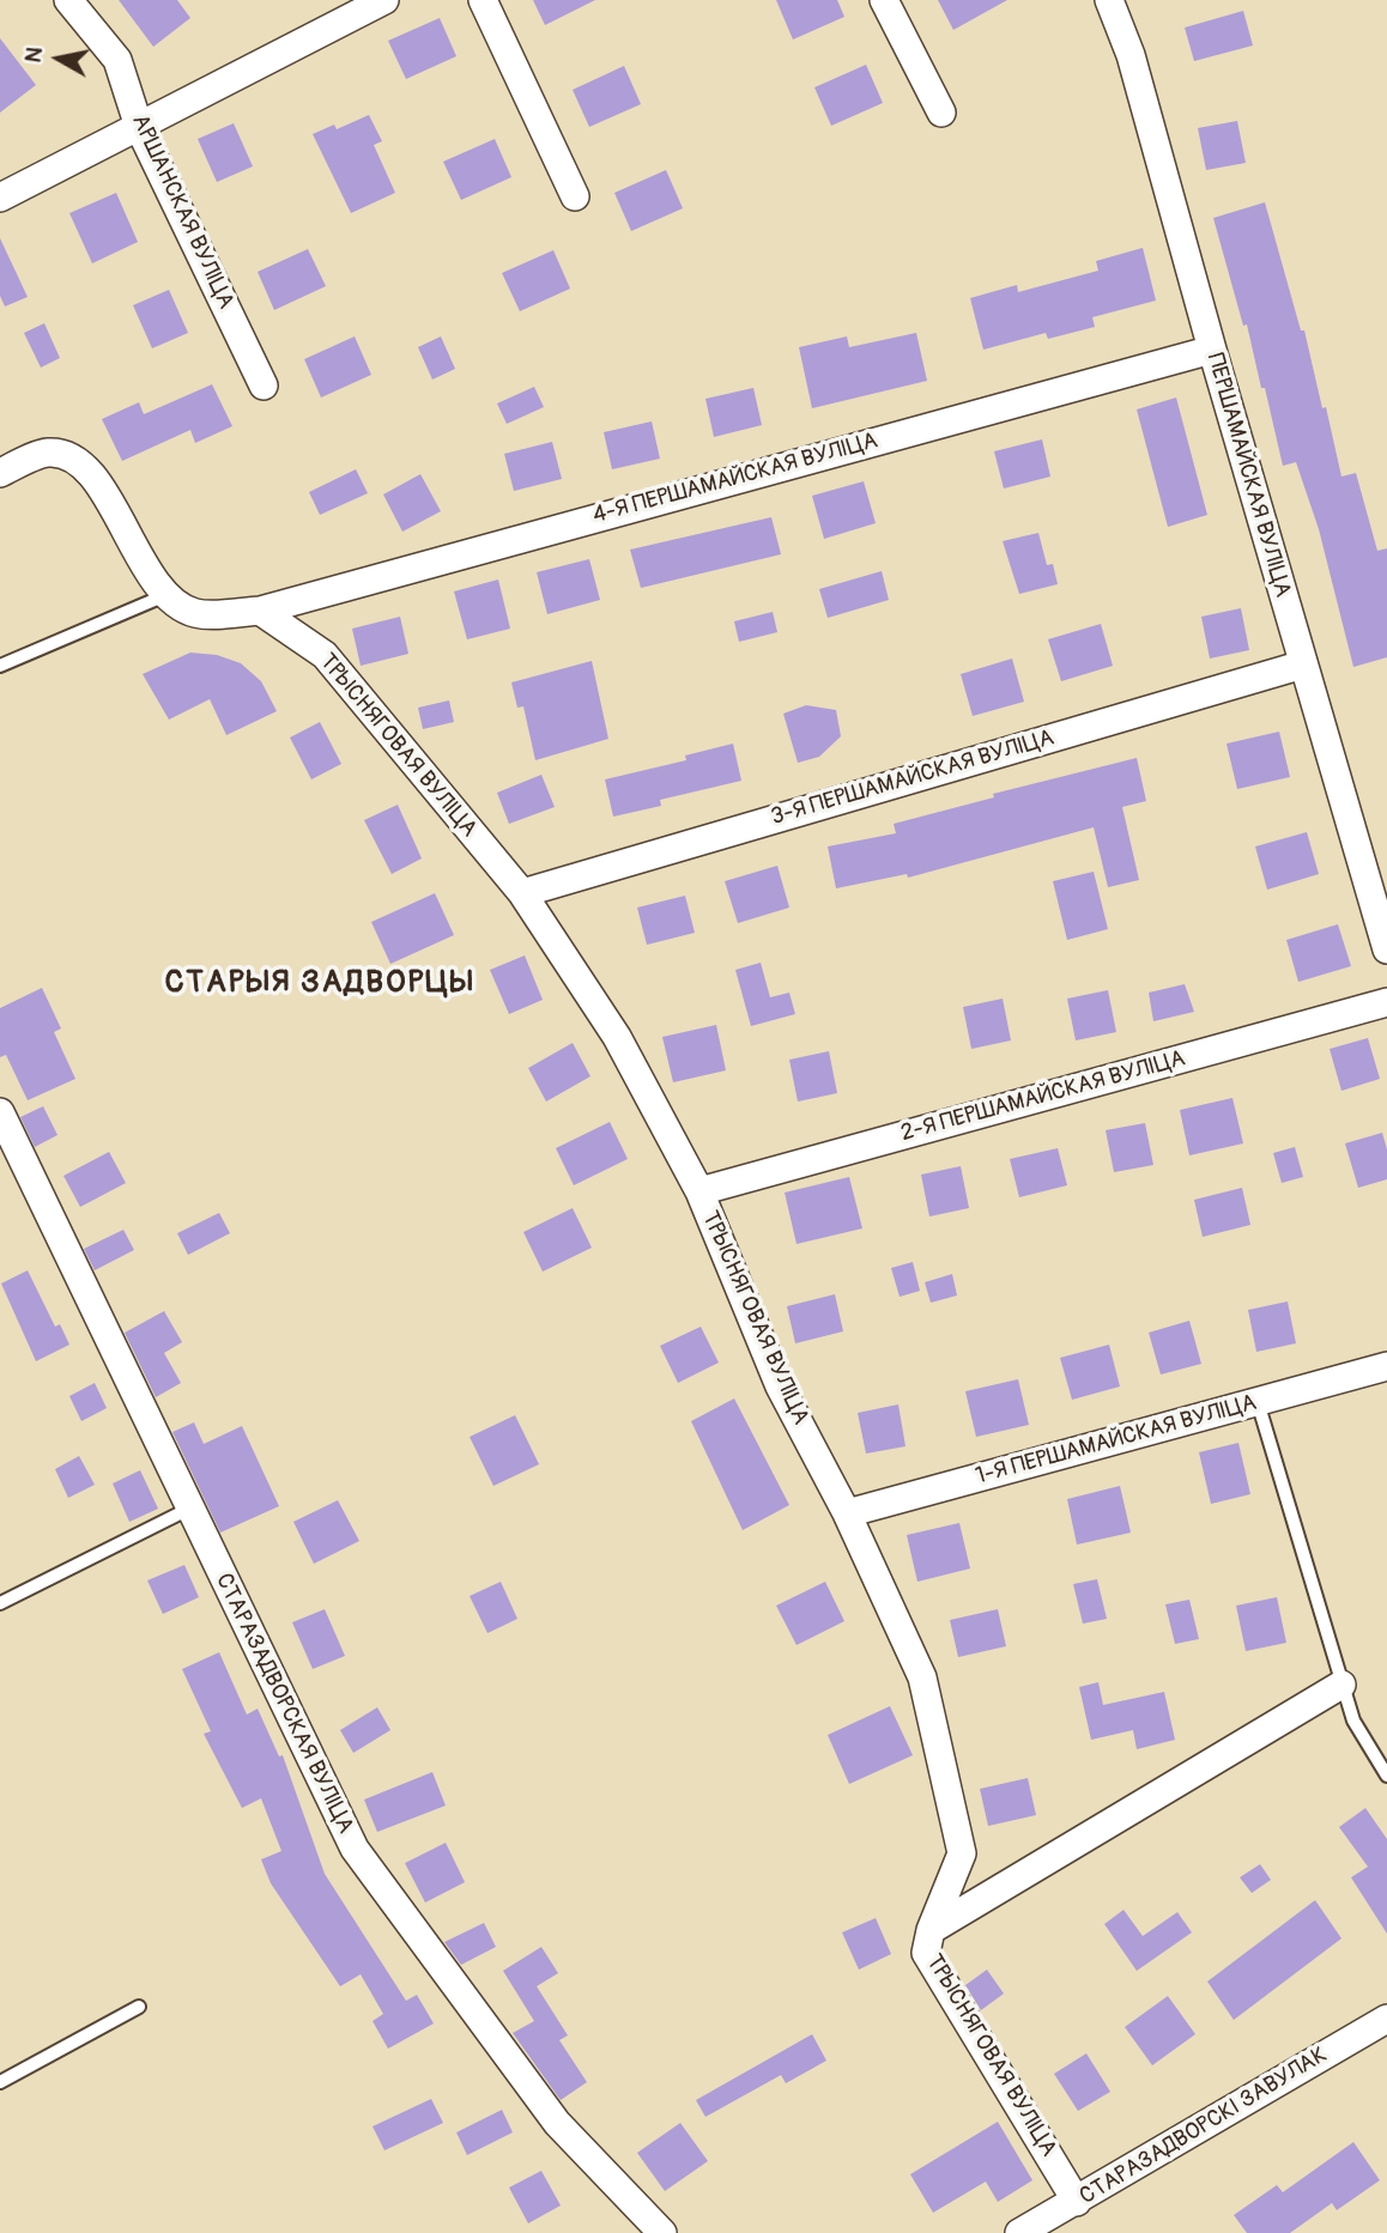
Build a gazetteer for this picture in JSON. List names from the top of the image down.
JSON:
{
  "streets": {
    "street": [
      "АРШАНСКАЯ ВУЛІЦА",
      "ПЕРШАМАЙСКАЯ ВУЛІЦА",
      "4-Я ПЕРШАМАЙСКАЯ ВУЛІЦА",
      "ТРЫСНЯГОВАЯ ВУЛІЦА",
      "3-Я ПЕРШАМАЙСКАЯ ВУЛІЦА",
      "2-Я ПЕРШАМАЙСКАЯ ВУЛІЦА",
      "1-Я ПЕРШАМАЙСКАЯ ВУЛІЦА",
      "СТАРАЗАДВОРСКАЯ ВУЛІЦА",
      "СТАРАЗАДВОРСКІ ЗАВУЛАК"
    ]
  },
  "crossings": [
    ["ПЕРШАМАЙСКАЯ ВУЛІЦА", "4-Я ПЕРШАМАЙСКАЯ ВУЛІЦА"],
    ["ПЕРШАМАЙСКАЯ ВУЛІЦА", "3-Я ПЕРШАМАЙСКАЯ ВУЛІЦА"],
    ["4-Я ПЕРШАМАЙСКАЯ ВУЛІЦА", "ТРЫСНЯГОВАЯ ВУЛІЦА"],
    ["ТРЫСНЯГОВАЯ ВУЛІЦА", "3-Я ПЕРШАМАЙСКАЯ ВУЛІЦА"],
    ["ТРЫСНЯГОВАЯ ВУЛІЦА", "2-Я ПЕРШАМАЙСКАЯ ВУЛІЦА"],
    ["ТРЫСНЯГОВАЯ ВУЛІЦА", "1-Я ПЕРШАМАЙСКАЯ ВУЛІЦА"],
    ["ТРЫСНЯГОВАЯ ВУЛІЦА", "СТАРАЗАДВОРСКІ ЗАВУЛАК"]
  ],
  "districts": ["СТАРЫЯ ЗАДВОРЦЫ"],
  "north": "left"
}
